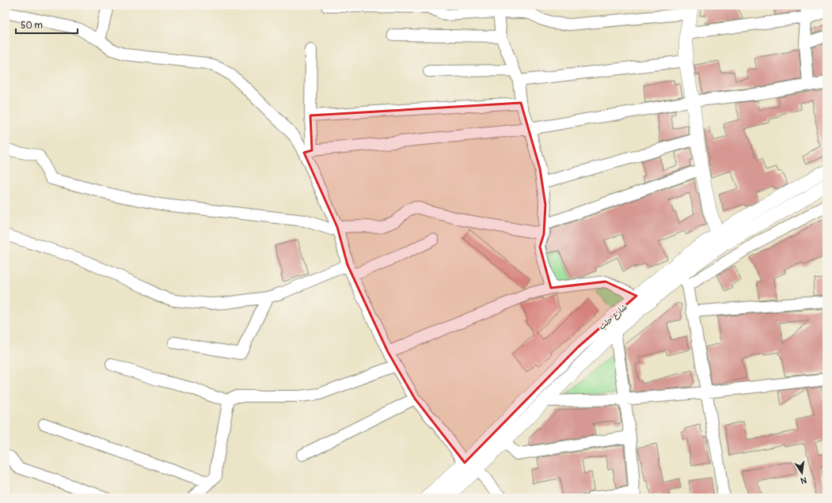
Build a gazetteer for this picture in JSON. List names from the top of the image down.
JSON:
{
  "streets": {
    "main road": ["شارع حلب"]
  },
  "scale_bar": "50 m",
  "north": "bottom"
}
